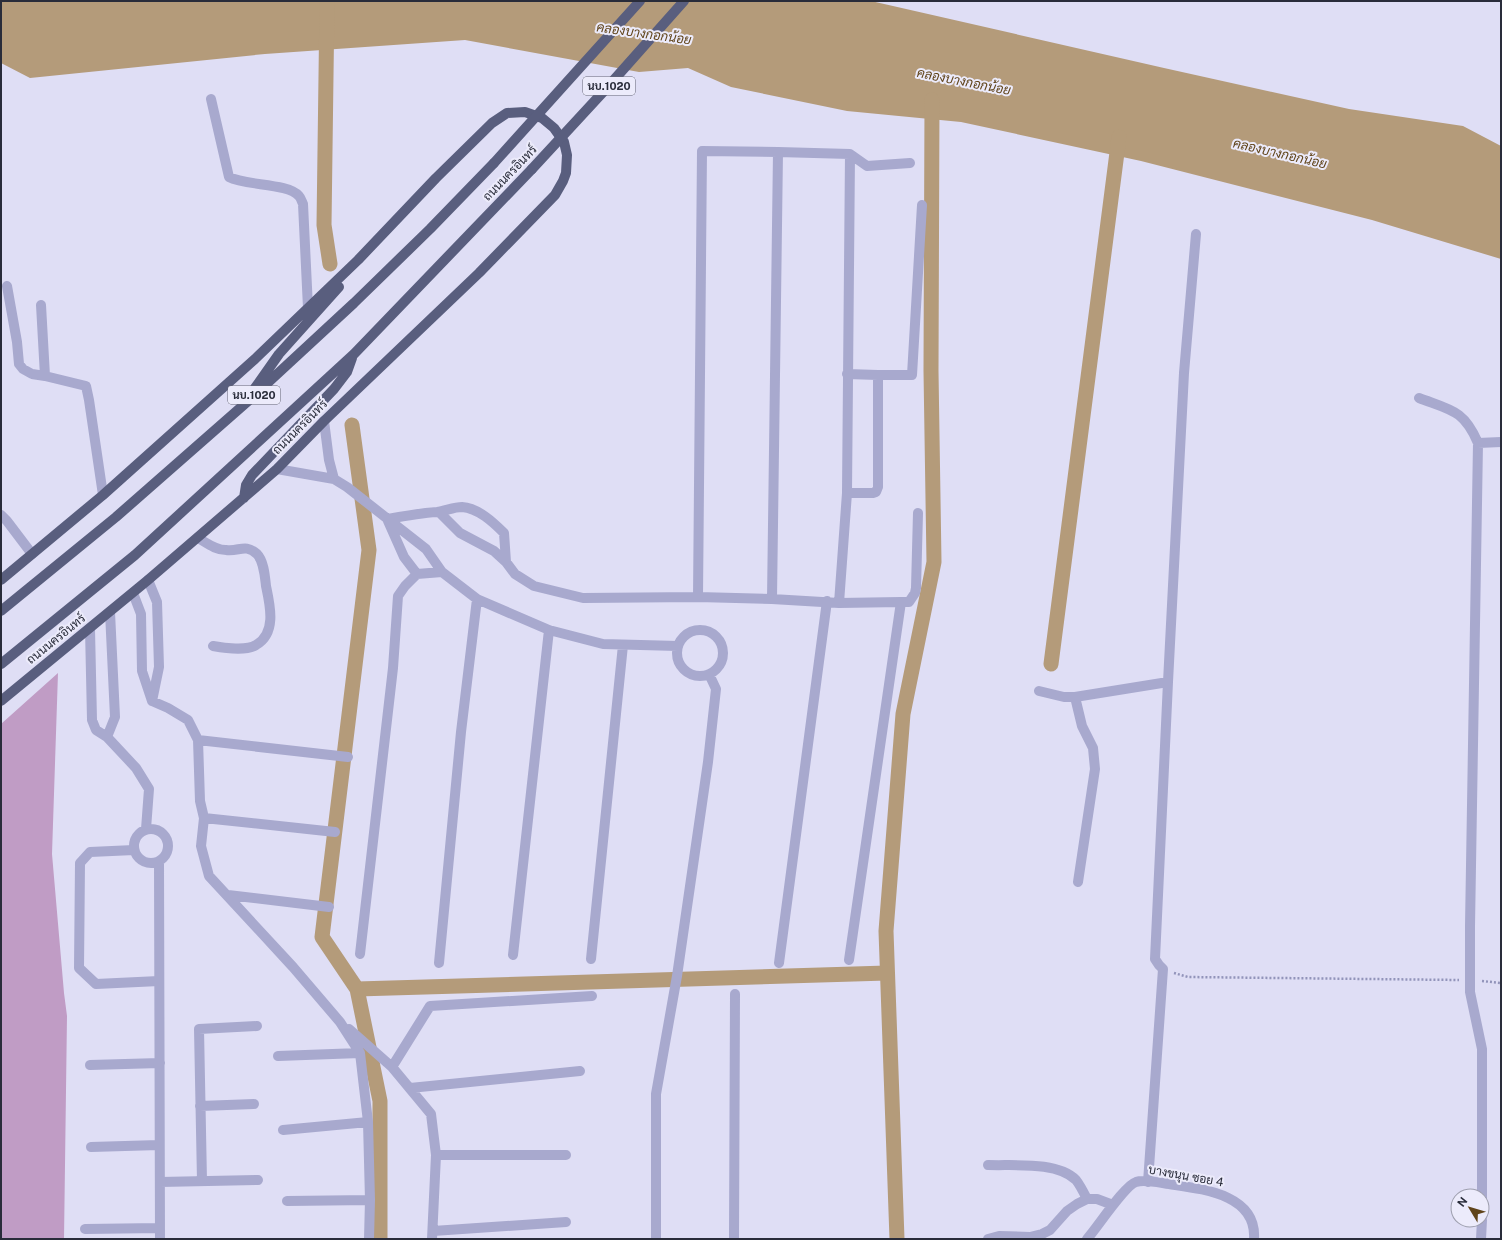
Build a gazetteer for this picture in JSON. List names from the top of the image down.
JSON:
{
  "streets": {
    "main road": ["นบ.1020", "ถนนนครอินทร์"],
    "street": ["บางขนุน ซอย 4"]
  },
  "water": ["คลองบางกอกน้อย"],
  "north": "top left"
}
